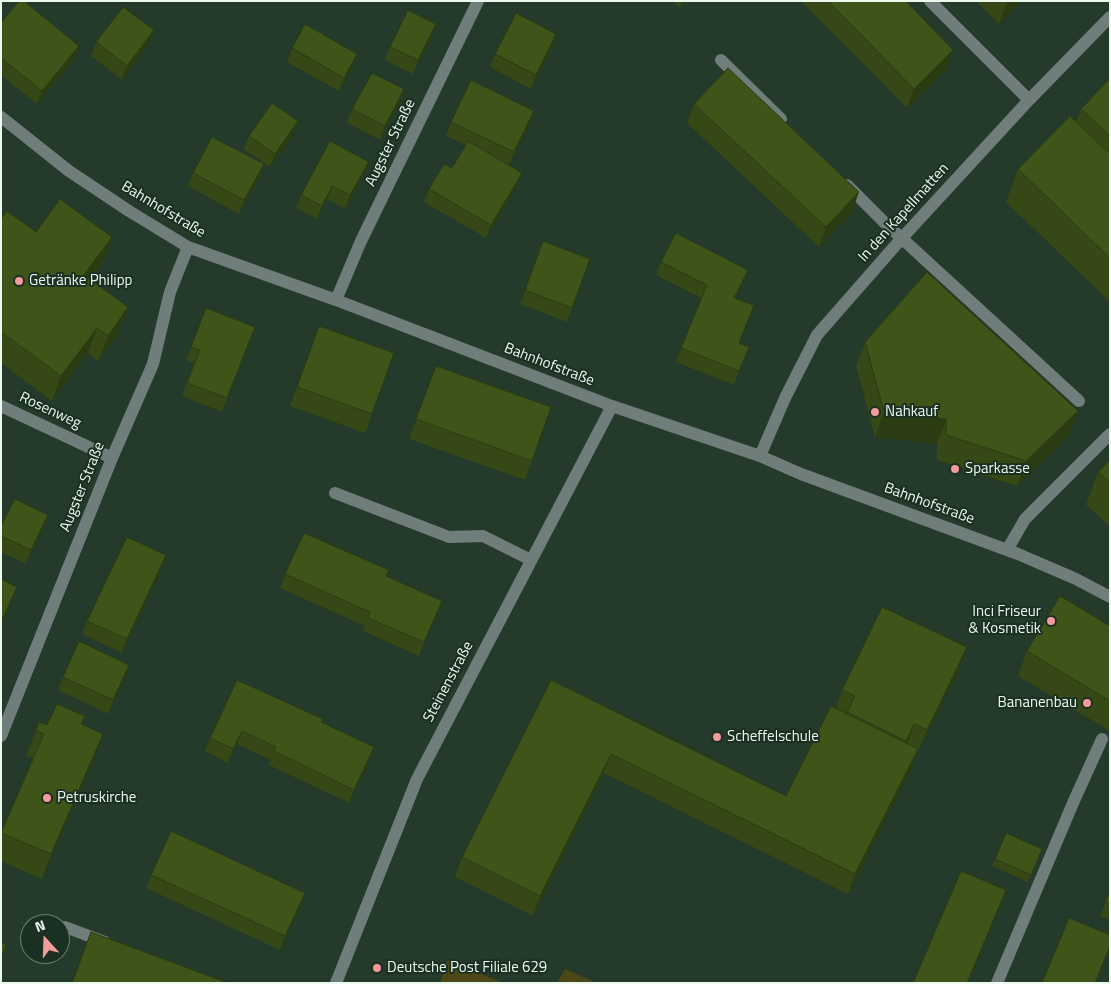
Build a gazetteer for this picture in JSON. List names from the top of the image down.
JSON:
{
  "streets": {
    "street": [
      "Augster Straße",
      "Bahnhofstraße",
      "In den Kapellmatten",
      "Rosenweg",
      "Steinenstraße"
    ]
  },
  "crossings": [
    ["Augster Straße", "Bahnhofstraße"],
    ["Augster Straße", "Rosenweg"],
    ["Bahnhofstraße", "In den Kapellmatten"],
    ["Bahnhofstraße", "Steinenstraße"]
  ],
  "places": [
    "Getränke Philipp",
    "Nahkauf",
    "Sparkasse",
    "Inci Friseur & Kosmetik",
    "Bananenbau",
    "Scheffelschule",
    "Petruskirche",
    "Deutsche Post Filiale 629"
  ],
  "north": "top"
}
